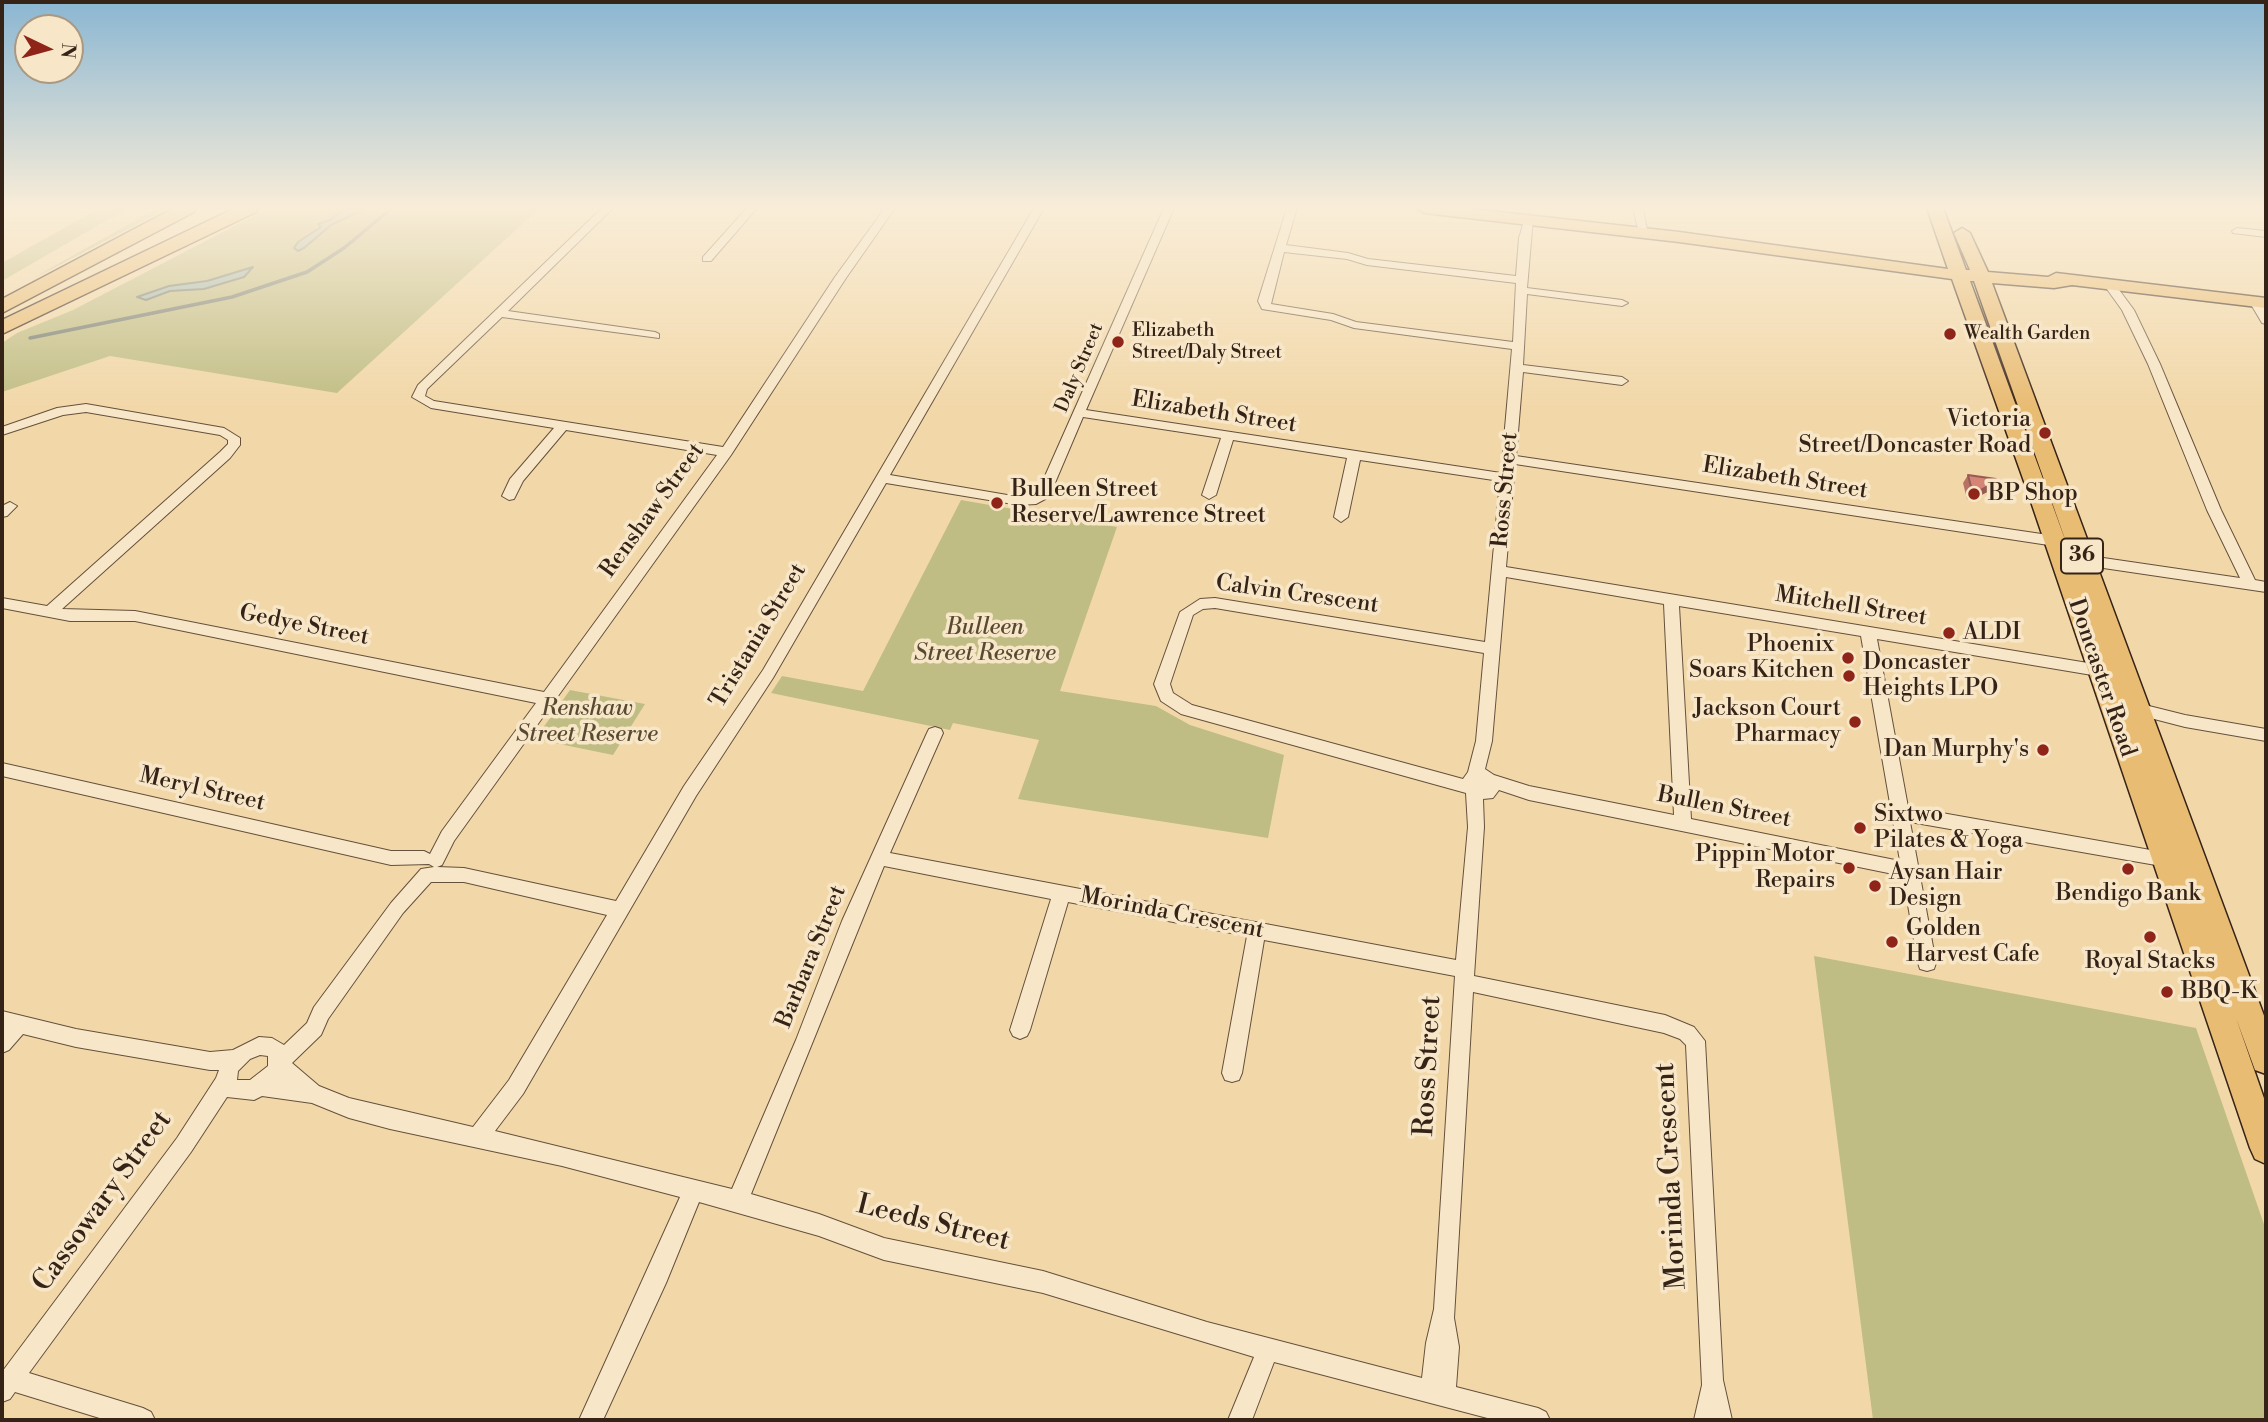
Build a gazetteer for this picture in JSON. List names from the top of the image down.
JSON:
{
  "streets": {
    "main road": ["36", "Doncaster Road"],
    "street": [
      "Daly Street",
      "Elizabeth Street",
      "Ross Street",
      "Renshaw Street",
      "Calvin Crescent",
      "Mitchell Street",
      "Gedye Street",
      "Tristania Street",
      "Meryl Street",
      "Bullen Street",
      "Morinda Crescent",
      "Barbara Street",
      "Cassowary Street",
      "Leeds Street"
    ]
  },
  "crossings": [
    ["Daly Street", "Elizabeth Street"],
    ["Daly Street", "Tristania Street"],
    ["Elizabeth Street", "Ross Street"],
    ["Elizabeth Street", "Doncaster Road"],
    ["Ross Street", "Calvin Crescent"],
    ["Ross Street", "Mitchell Street"],
    ["Ross Street", "Bullen Street"],
    ["Ross Street", "Morinda Crescent"],
    ["Ross Street", "Leeds Street"],
    ["Renshaw Street", "Gedye Street"],
    ["Renshaw Street", "Meryl Street"],
    ["Renshaw Street", "Leeds Street"],
    ["Calvin Crescent", "Bullen Street"],
    ["Mitchell Street", "Doncaster Road"],
    ["Tristania Street", "Leeds Street"],
    ["Morinda Crescent", "Barbara Street"],
    ["Barbara Street", "Leeds Street"]
  ],
  "parks": ["Bulleen Street Reserve", "Renshaw Street Reserve"],
  "places": [
    "Wealth Garden",
    "Elizabeth Street/Daly Street",
    "Victoria Street/Doncaster Road",
    "BP Shop",
    "Bulleen Street Reserve/Lawrence Street",
    "ALDI",
    "Phoenix Soars Kitchen",
    "Doncaster Heights LPO",
    "Jackson Court Pharmacy",
    "Dan Murphy's",
    "Sixtwo Pilates & Yoga",
    "Pippin Motor Repairs",
    "Bendigo Bank",
    "Aysan Hair Design",
    "Royal Stacks",
    "Golden Harvest Cafe",
    "BBQ-K"
  ],
  "north": "right"
}
